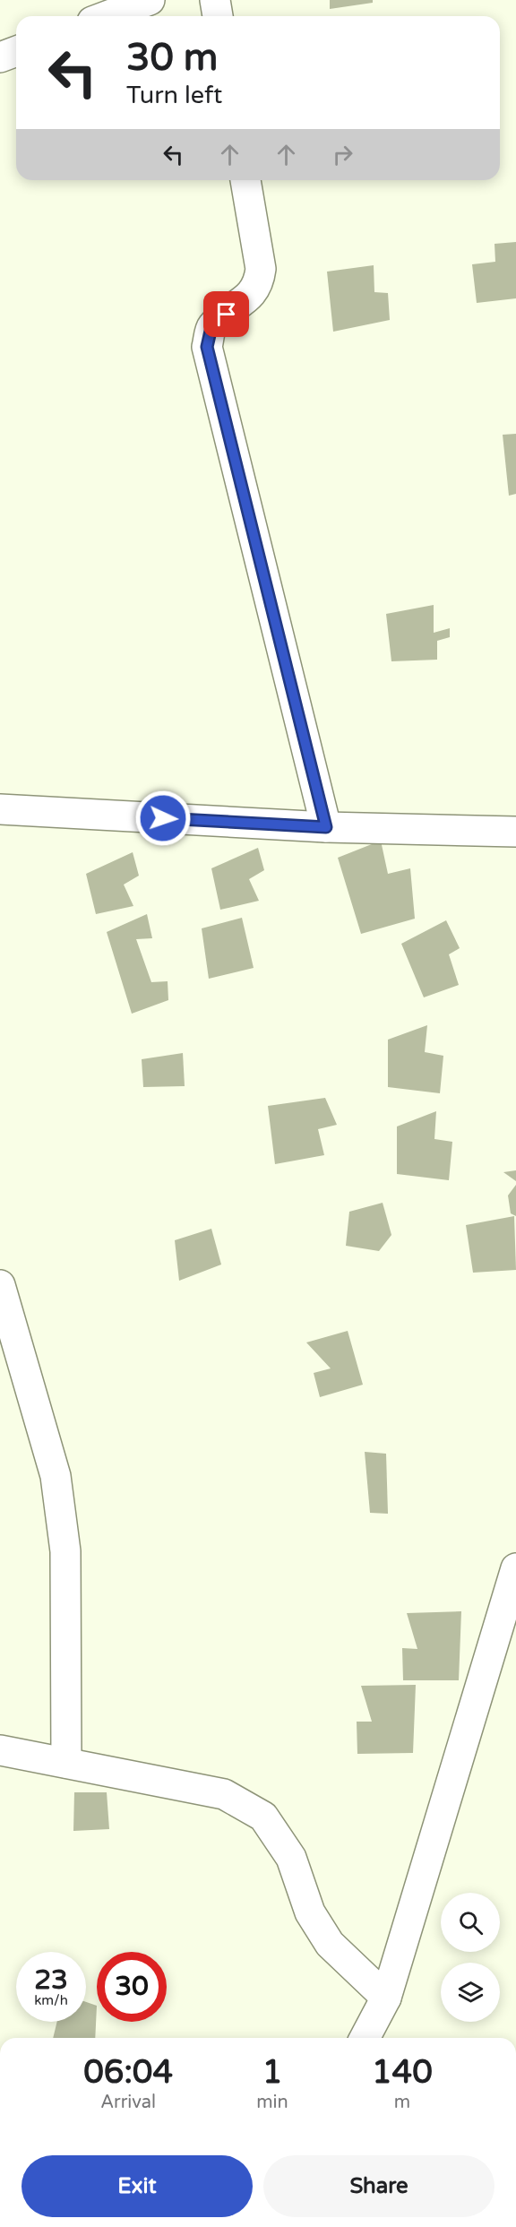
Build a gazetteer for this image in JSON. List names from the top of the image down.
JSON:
{
  "page": {
    "turn": ["30 m", "Turn left"],
    "speed": "23 km/h",
    "limit": "30",
    "eta": [
      "06:04",
      "Arrival",
      "1",
      "min",
      "140",
      "m"
    ],
    "buttons": ["Exit", "Share"]
  }
}
